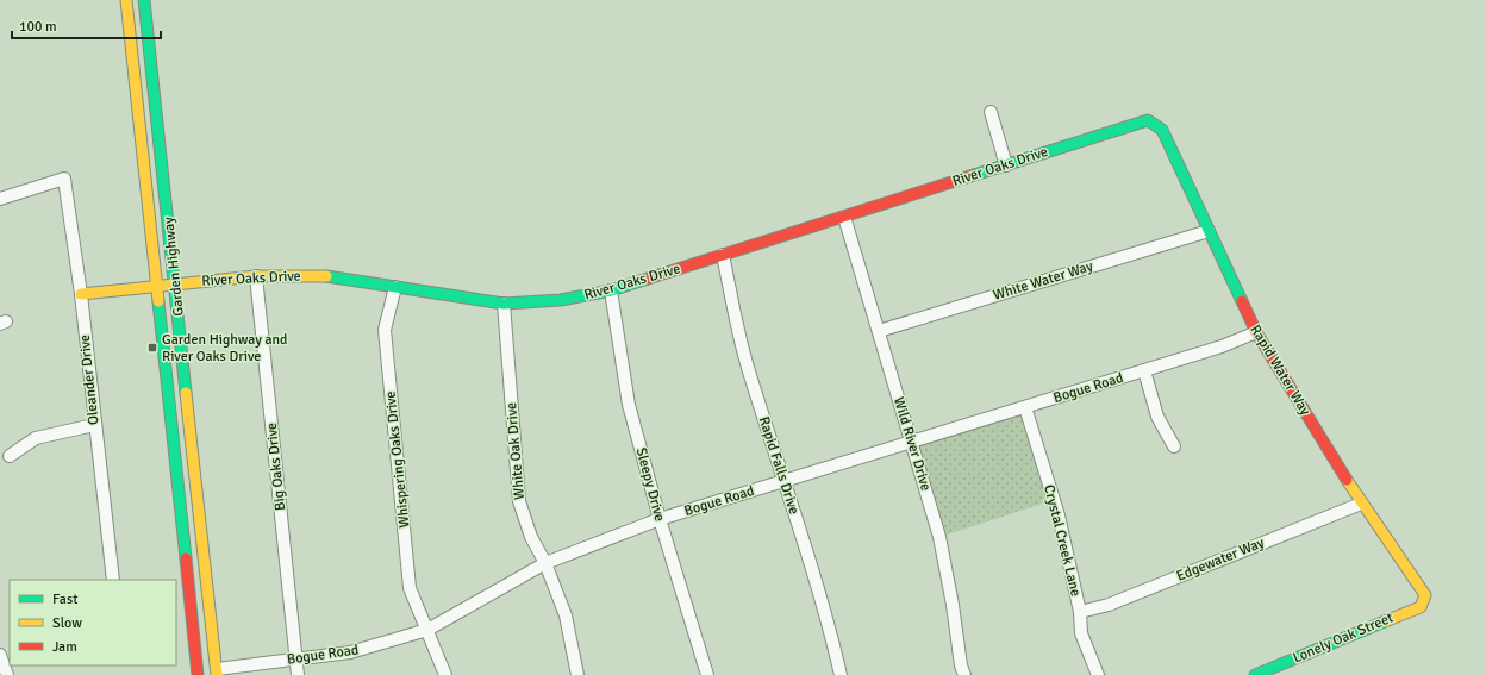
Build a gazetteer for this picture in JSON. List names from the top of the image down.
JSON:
{
  "streets": {
    "street": [
      "River Oaks Drive",
      "Garden Highway",
      "White Water Way",
      "Rapid Water Way",
      "Oleander Drive",
      "Bogue Road",
      "Wild River Drive",
      "White Oak Drive",
      "Whispering Oaks Drive",
      "Rapid Falls Drive",
      "Big Oaks Drive",
      "Sleepy Drive",
      "Crystal Creek Lane",
      "Edgewater Way",
      "Lonely Oak Street"
    ]
  },
  "crossings": [
    ["River Oaks Drive", "Garden Highway"],
    ["River Oaks Drive", "Rapid Water Way"],
    ["River Oaks Drive", "Oleander Drive"],
    ["River Oaks Drive", "Wild River Drive"],
    ["River Oaks Drive", "White Oak Drive"],
    ["River Oaks Drive", "Whispering Oaks Drive"],
    ["River Oaks Drive", "Rapid Falls Drive"],
    ["River Oaks Drive", "Big Oaks Drive"],
    ["River Oaks Drive", "Sleepy Drive"],
    ["Garden Highway", "Bogue Road"],
    ["White Water Way", "Rapid Water Way"],
    ["White Water Way", "Wild River Drive"],
    ["Rapid Water Way", "Bogue Road"],
    ["Rapid Water Way", "Edgewater Way"],
    ["Rapid Water Way", "Lonely Oak Street"],
    ["Bogue Road", "Wild River Drive"],
    ["Bogue Road", "White Oak Drive"],
    ["Bogue Road", "Whispering Oaks Drive"],
    ["Bogue Road", "Rapid Falls Drive"],
    ["Bogue Road", "Big Oaks Drive"],
    ["Bogue Road", "Sleepy Drive"],
    ["Bogue Road", "Crystal Creek Lane"],
    ["Crystal Creek Lane", "Edgewater Way"]
  ],
  "places": {
    "transit": ["Garden Highway and River Oaks Drive"]
  },
  "legend": ["Fast", "Slow", "Jam"],
  "scale_bar": "100 m"
}
